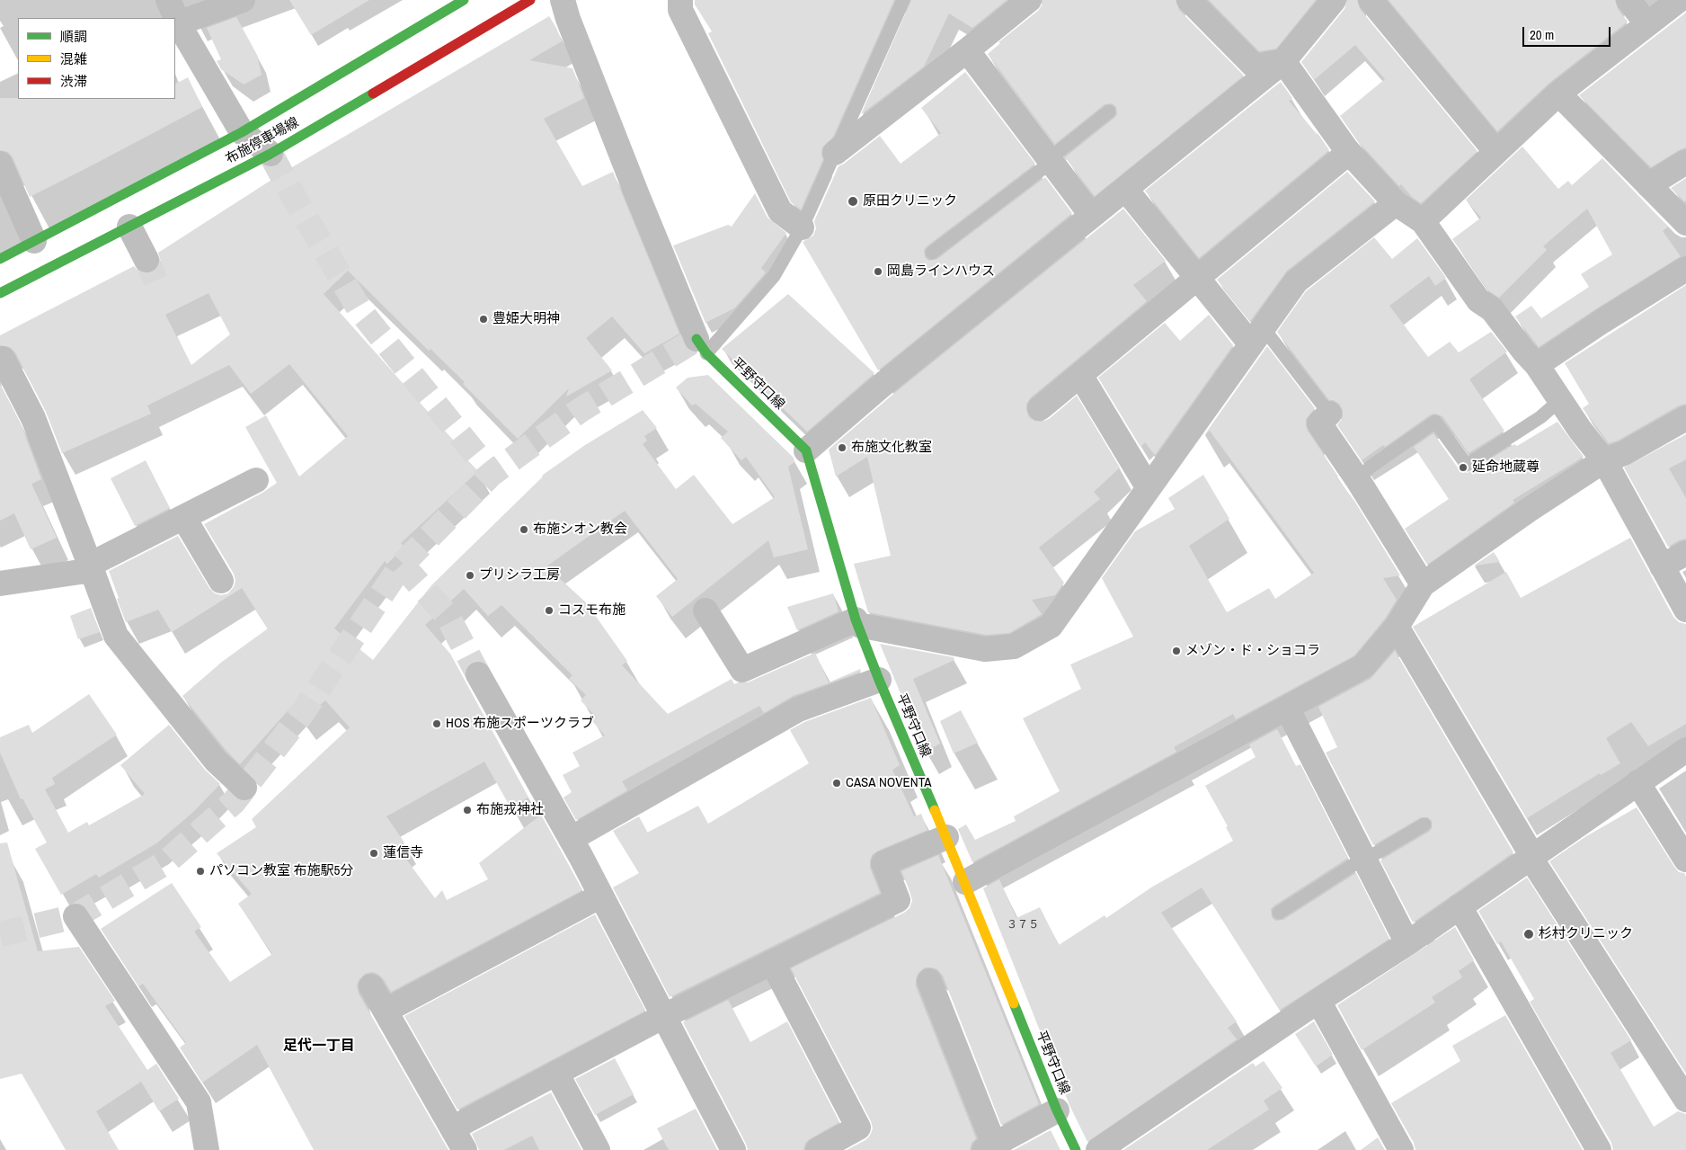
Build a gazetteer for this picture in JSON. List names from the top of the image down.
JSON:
{
  "streets": {
    "main road": ["布施停車場線", "平野守口線"]
  },
  "districts": ["足代一丁目"],
  "places": [
    "原田クリニック",
    "岡島ラインハウス",
    "豊姫大明神",
    "布施文化教室",
    "延命地蔵尊",
    "布施シオン教会",
    "プリシラ工房",
    "コスモ布施",
    "メゾン・ド・ショコラ",
    "HOS 布施スポーツクラブ",
    "CASA NOVENTA",
    "布施戎神社",
    "蓮信寺",
    "パソコン教室 布施駅5分",
    "杉村クリニック"
  ],
  "house_numbers": ["３７５"],
  "legend": ["順調", "混雑", "渋滞"],
  "scale_bar": "20 m"
}
